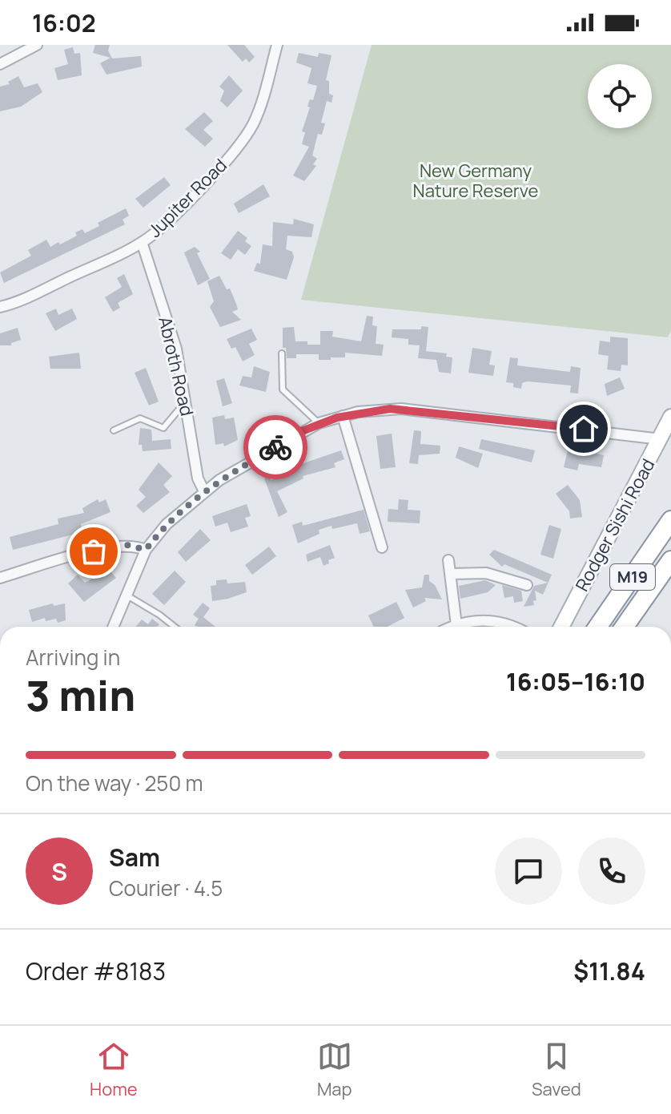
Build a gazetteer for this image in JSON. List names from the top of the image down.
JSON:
{
  "streets": {
    "highway": ["M19"],
    "street": ["Jupiter Road", "Abroth Road", "Rodger Sishi Road"]
  },
  "crossings": [
    ["Jupiter Road", "Abroth Road"]
  ],
  "parks": ["New Germany Nature Reserve"],
  "page": {
    "status": "16:02",
    "heading": ["3 min", "Arriving in", "16:05–16:10"],
    "panel": [
      "Sam",
      "Courier · 4.5",
      "Order #8183",
      "$11.84"
    ],
    "bar": "On the way · 250 m",
    "round": "S",
    "tabs": ["Home", "Map", "Saved"]
  }
}
